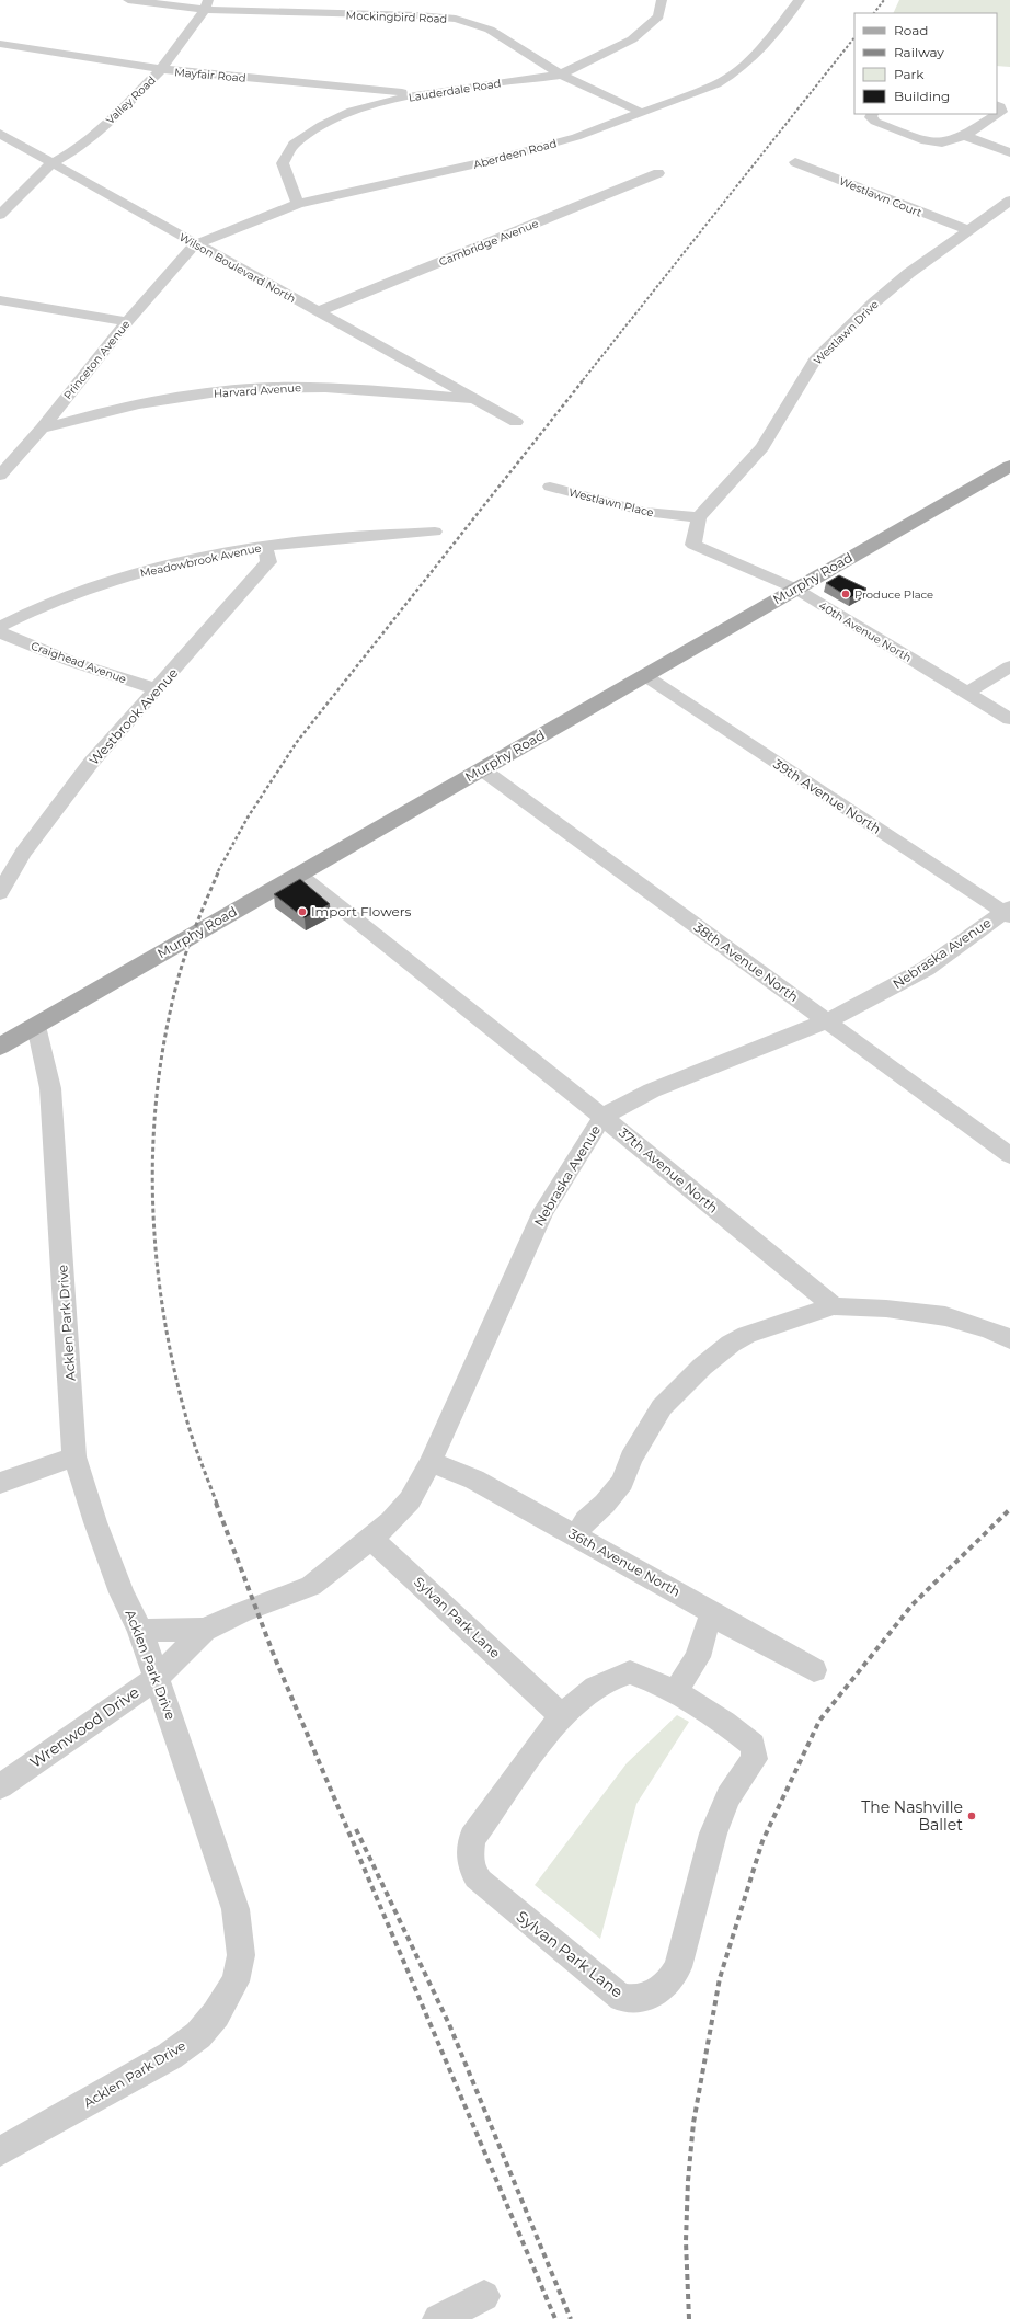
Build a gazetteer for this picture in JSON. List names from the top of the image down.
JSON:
{
  "streets": {
    "main road": ["Murphy Road"],
    "street": [
      "Mockingbird Road",
      "Mayfair Road",
      "Lauderdale Road",
      "Valley Road",
      "Aberdeen Road",
      "Westlawn Court",
      "Cambridge Avenue",
      "Wilson Boulevard North",
      "Westlawn Drive",
      "Princeton Avenue",
      "Harvard Avenue",
      "Westlawn Place",
      "Meadowbrook Avenue",
      "40th Avenue North",
      "Craighead Avenue",
      "Westbrook Avenue",
      "39th Avenue North",
      "Nebraska Avenue",
      "38th Avenue North",
      "37th Avenue North",
      "Acklen Park Drive",
      "36th Avenue North",
      "Sylvan Park Lane",
      "Wrenwood Drive"
    ]
  },
  "crossings": [
    ["Mockingbird Road", "Lauderdale Road"],
    ["Mockingbird Road", "Valley Road"],
    ["Mockingbird Road", "Aberdeen Road"],
    ["Mayfair Road", "Lauderdale Road"],
    ["Mayfair Road", "Valley Road"],
    ["Lauderdale Road", "Aberdeen Road"],
    ["Valley Road", "Wilson Boulevard North"],
    ["Aberdeen Road", "Wilson Boulevard North"],
    ["Aberdeen Road", "Princeton Avenue"],
    ["Westlawn Court", "Westlawn Drive"],
    ["Cambridge Avenue", "Wilson Boulevard North"],
    ["Wilson Boulevard North", "Princeton Avenue"],
    ["Wilson Boulevard North", "Harvard Avenue"],
    ["Westlawn Drive", "Westlawn Place"],
    ["Westlawn Drive", "40th Avenue North"],
    ["Princeton Avenue", "Harvard Avenue"],
    ["Westlawn Place", "40th Avenue North"],
    ["Meadowbrook Avenue", "Westbrook Avenue"],
    ["Murphy Road", "40th Avenue North"],
    ["Murphy Road", "39th Avenue North"],
    ["Murphy Road", "38th Avenue North"],
    ["Murphy Road", "37th Avenue North"],
    ["Murphy Road", "Acklen Park Drive"],
    ["Craighead Avenue", "Westbrook Avenue"],
    ["39th Avenue North", "Nebraska Avenue"],
    ["Nebraska Avenue", "38th Avenue North"],
    ["Nebraska Avenue", "37th Avenue North"],
    ["Nebraska Avenue", "36th Avenue North"],
    ["Nebraska Avenue", "Sylvan Park Lane"],
    ["Nebraska Avenue", "Wrenwood Drive"],
    ["Acklen Park Drive", "Wrenwood Drive"]
  ],
  "places": ["Produce Place", "Import Flowers", "The Nashville Ballet"],
  "legend": [
    "Road",
    "Railway",
    "Park",
    "Building"
  ]
}
